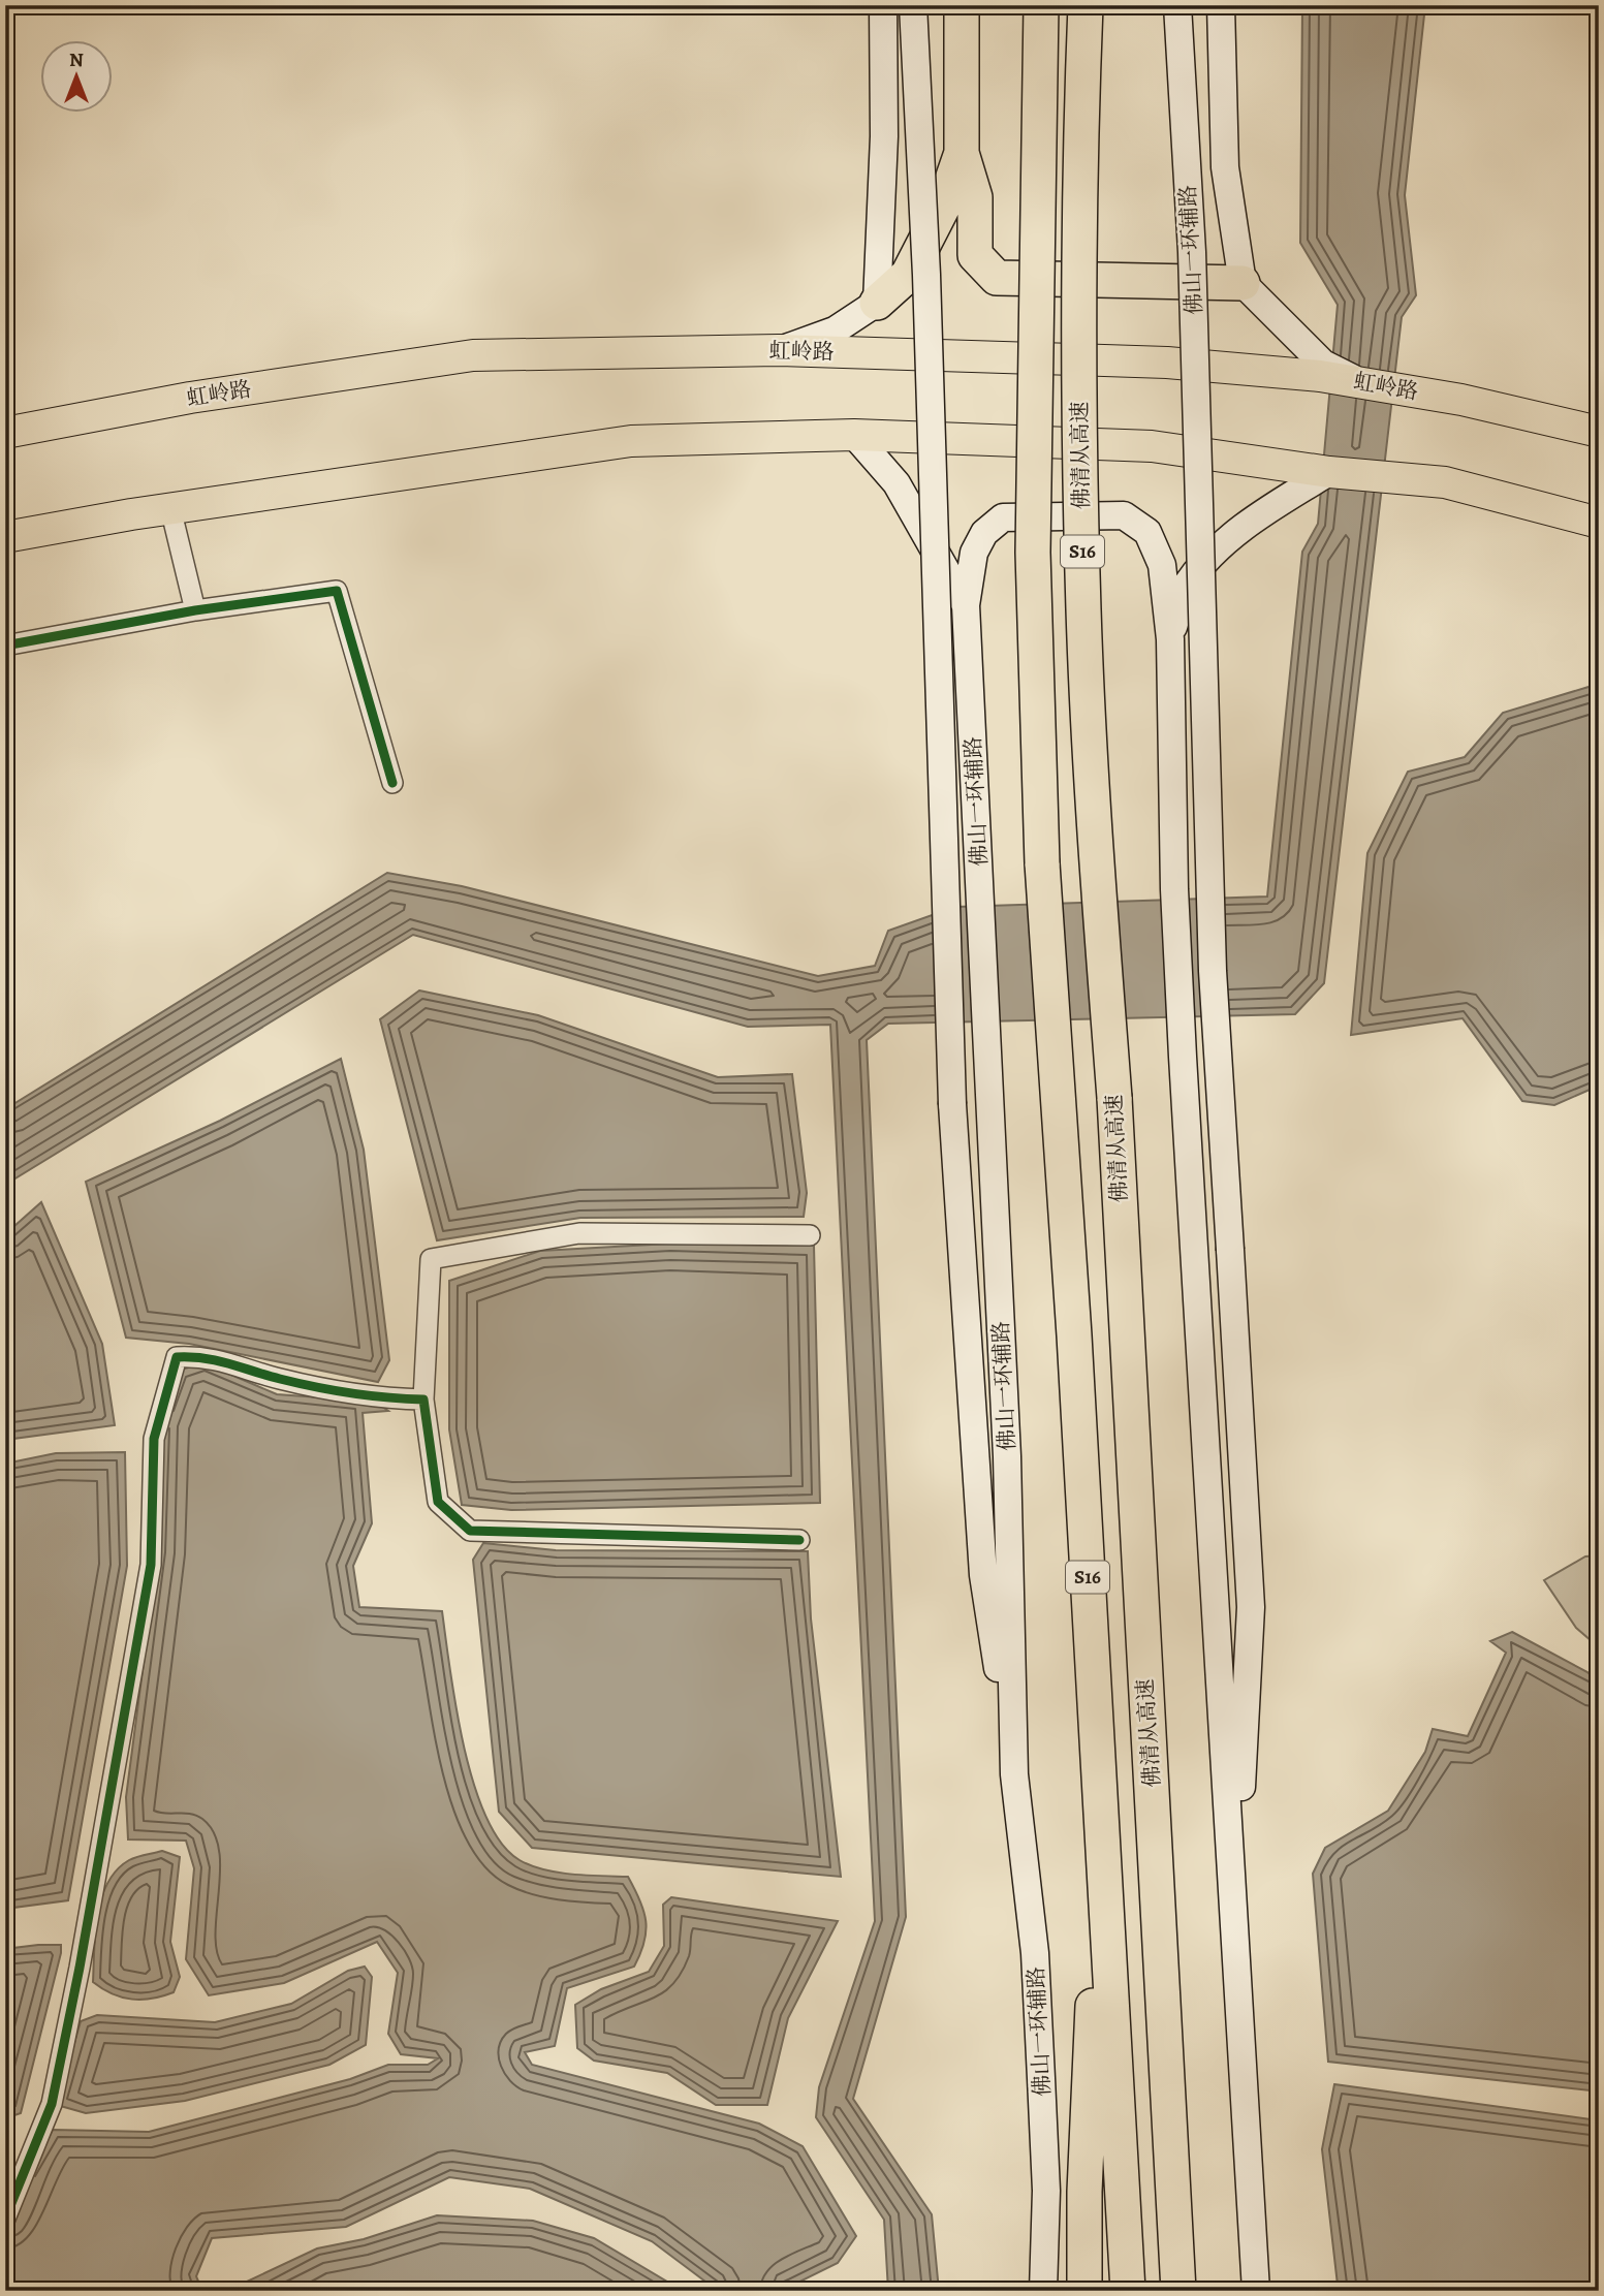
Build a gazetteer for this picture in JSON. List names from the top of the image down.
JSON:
{
  "streets": {
    "highway": ["佛清从高速", "S16"],
    "main road": ["佛山一环辅路", "虹岭路"]
  },
  "north": "top"
}
